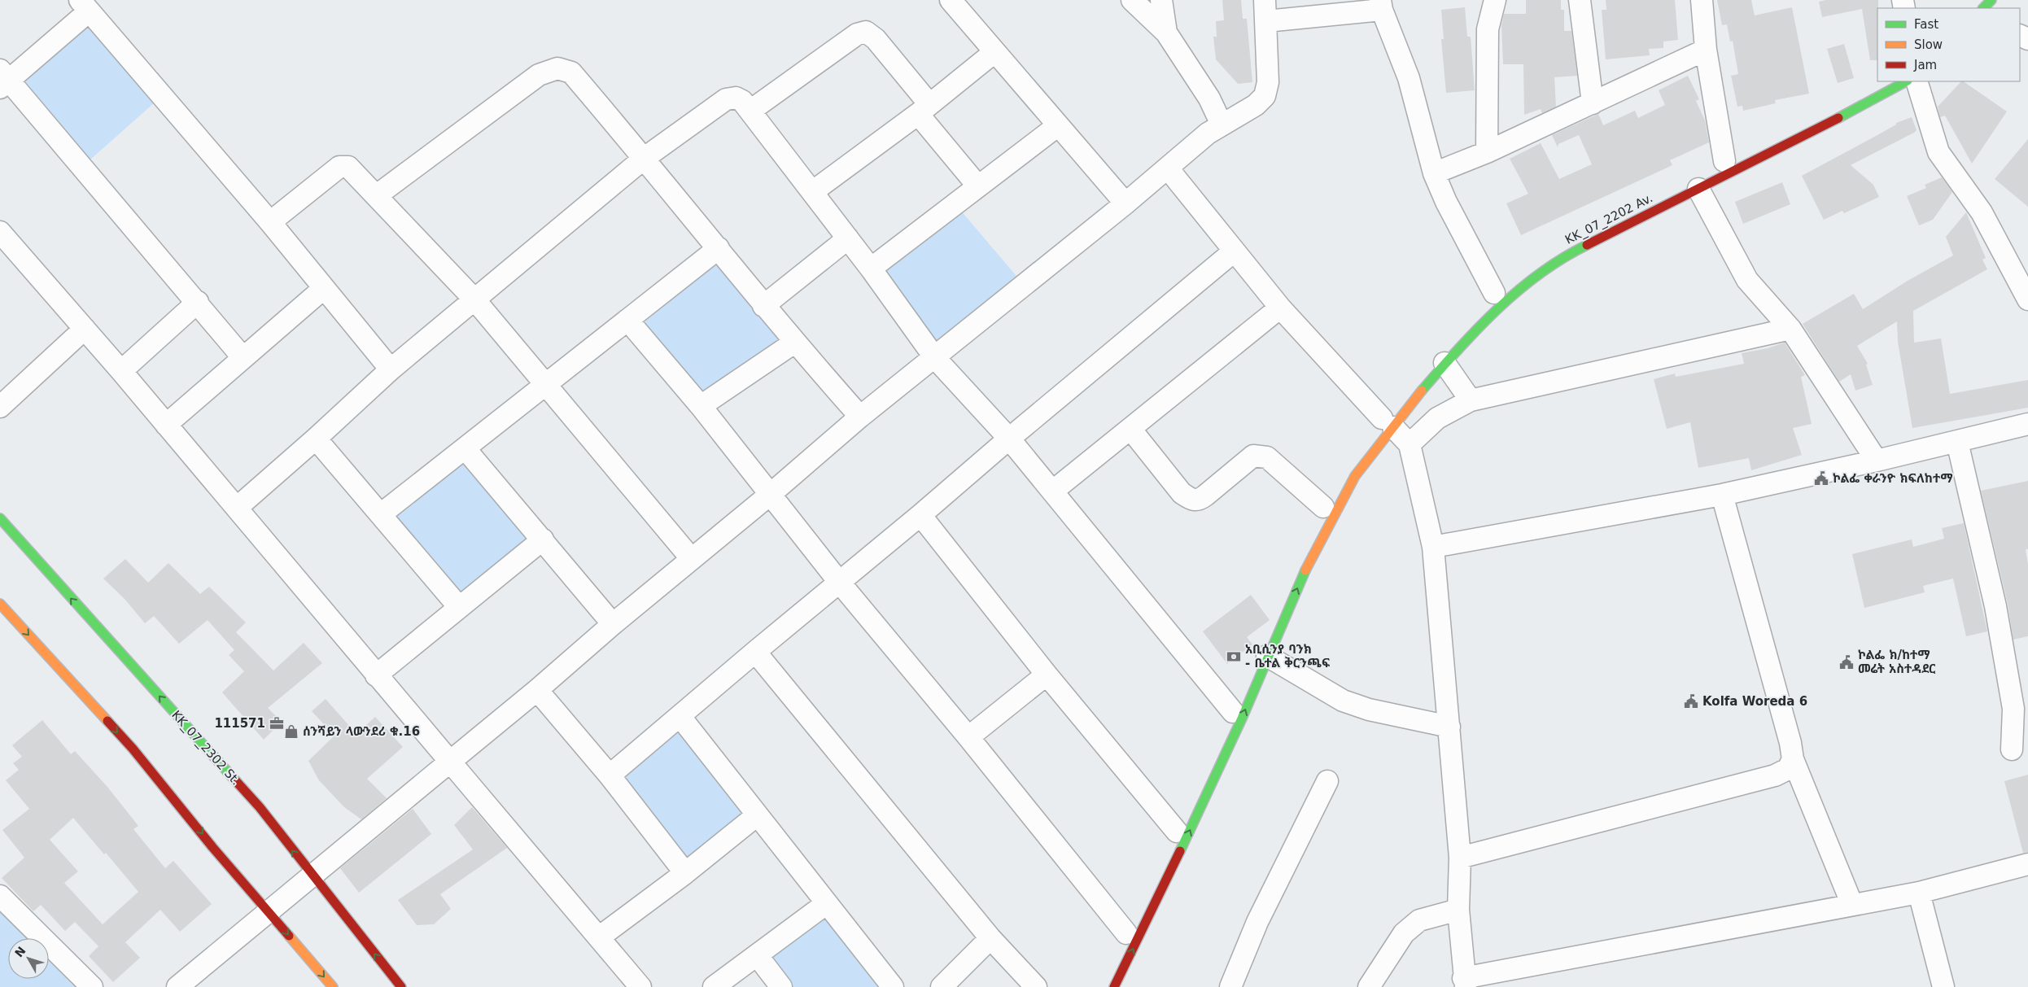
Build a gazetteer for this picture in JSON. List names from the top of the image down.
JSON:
{
  "streets": {
    "main road": ["KK_07_2302 St."]
  },
  "places": {
    "public building": ["ኮልፌ ቀራንዮ ክፍለከተማ", "ኮልፌ ክ/ከተማ መሬት አስተዳደር", "Kolfa Woreda 6"],
    "bank": ["አቢሲንያ ባንክ - ቤተል ቅርንጫፍ"],
    "office": ["111571"],
    "shop": ["ሰንሻይን ላውንደሪ ቁ.16"]
  },
  "legend": ["Fast", "Slow", "Jam"],
  "north": "top left"
}
